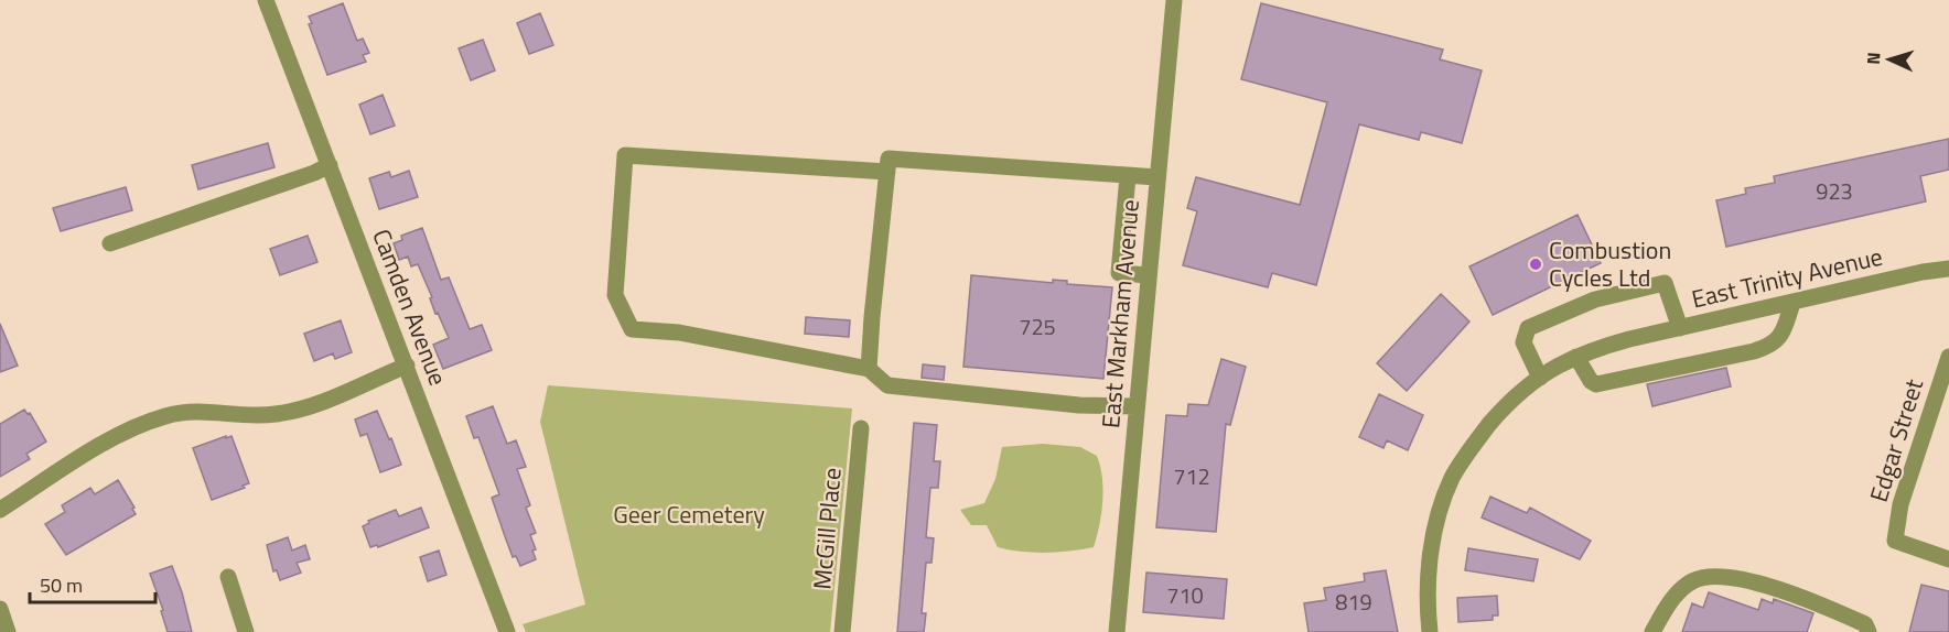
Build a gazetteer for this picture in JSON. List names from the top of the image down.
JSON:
{
  "streets": {
    "street": [
      "East Trinity Avenue",
      "Camden Avenue",
      "East Markham Avenue",
      "Edgar Street",
      "McGill Place"
    ]
  },
  "parks": ["Geer Cemetery"],
  "places": ["Combustion Cycles Ltd"],
  "house_numbers": [
    "923",
    "725",
    "712",
    "710",
    "819"
  ],
  "scale_bar": "50 m",
  "north": "left"
}
